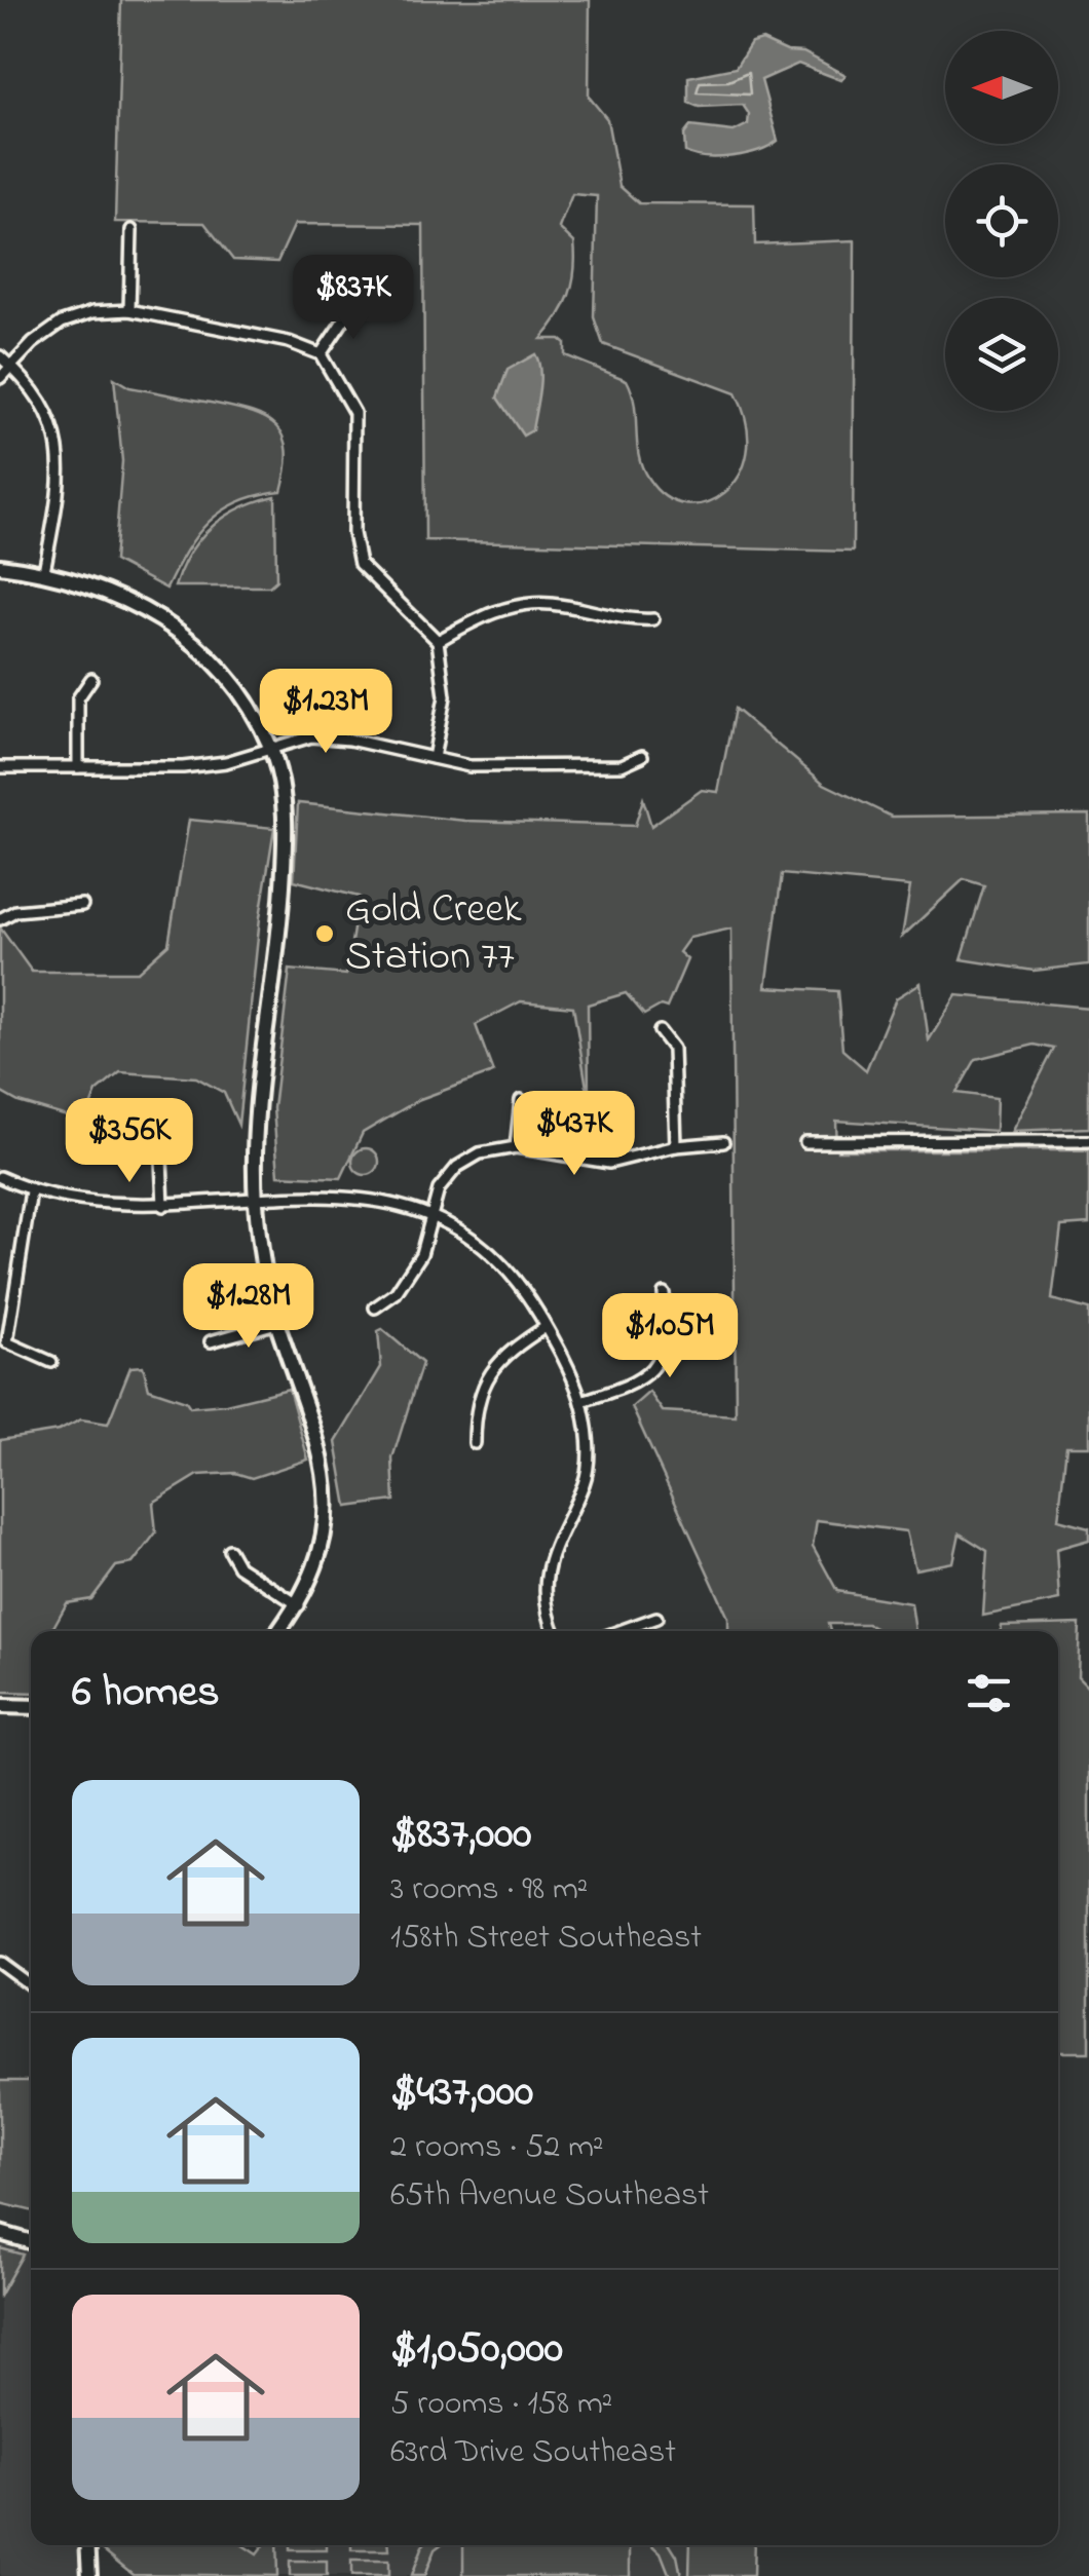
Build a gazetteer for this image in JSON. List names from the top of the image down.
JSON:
{
  "places": ["Gold Creek Station 77"],
  "north": "left",
  "page": {
    "price": [
      "$837K",
      "$1.23M",
      "$437K",
      "$356K",
      "$1.28M",
      "$1.05M"
    ],
    "heading": "6 homes",
    "list": [
      {
        "name": "$837,000",
        "note": "3 rooms · 98 m² · 158th Street Southeast"
      },
      {
        "name": "$437,000",
        "note": "2 rooms · 52 m² · 65th Avenue Southeast"
      },
      {
        "name": "$1,050,000",
        "note": "5 rooms · 158 m² · 63rd Drive Southeast"
      }
    ]
  }
}
